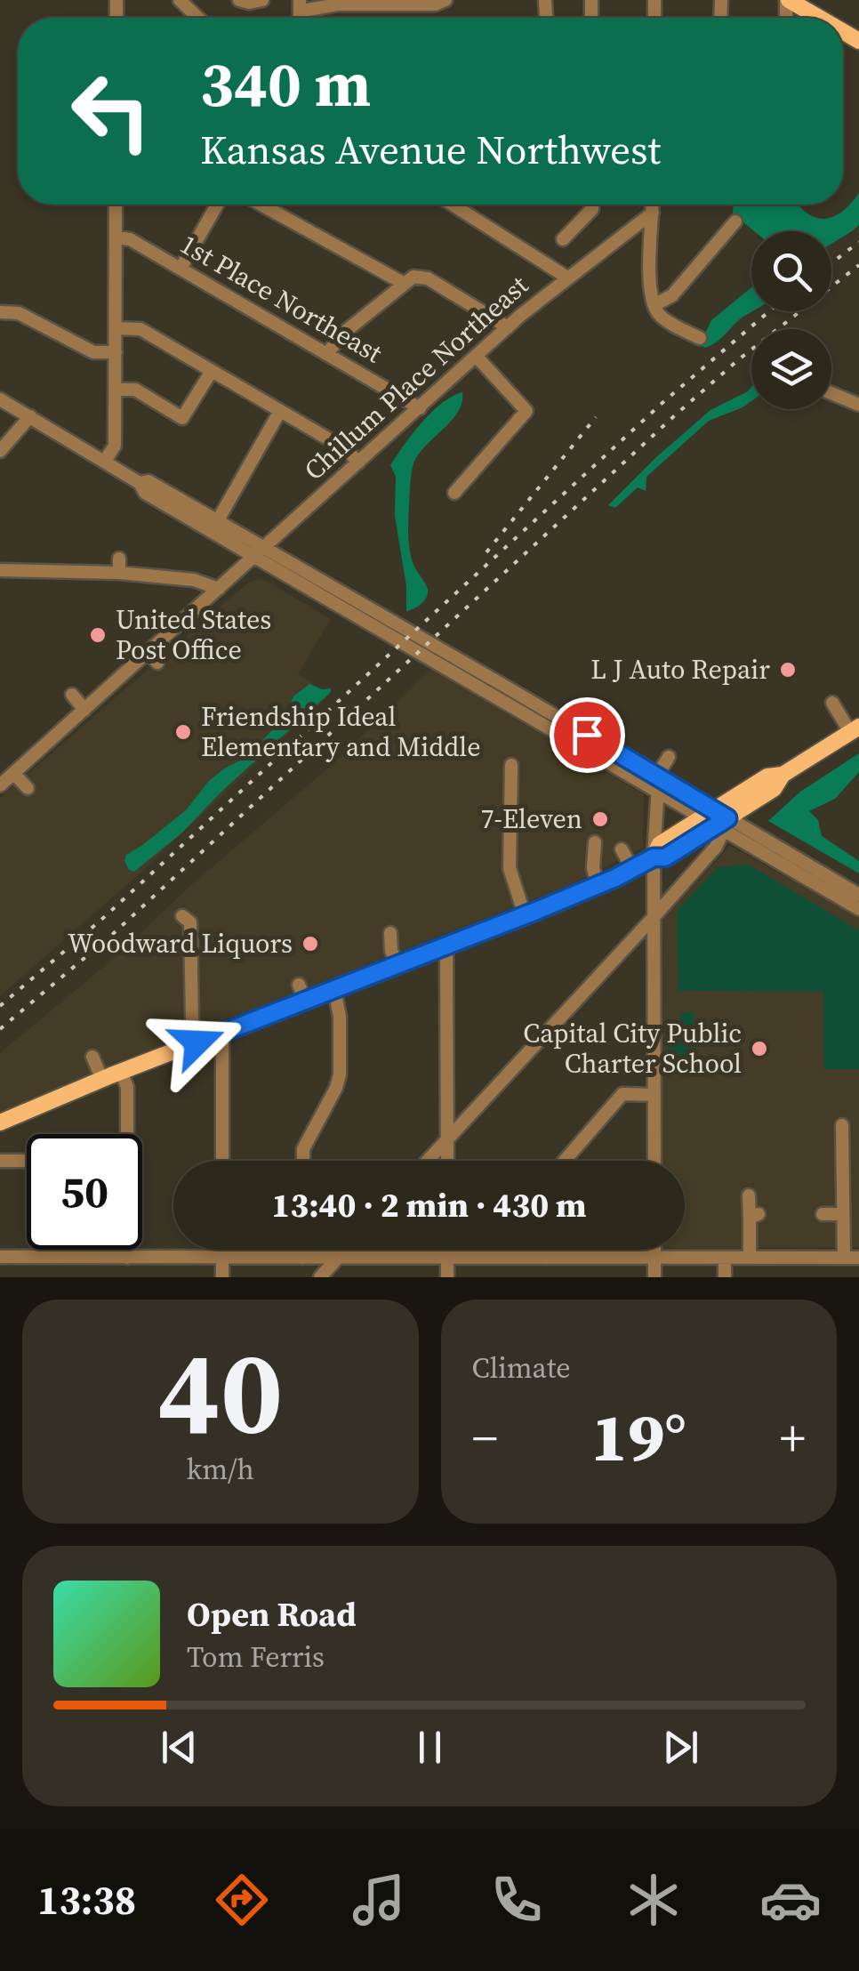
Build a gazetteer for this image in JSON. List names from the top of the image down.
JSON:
{
  "streets": {
    "street": ["1st Place Northeast", "Chillum Place Northeast"]
  },
  "crossings": [
    ["1st Place Northeast", "Chillum Place Northeast"]
  ],
  "places": [
    "United States Post Office",
    "L J Auto Repair",
    "Friendship Ideal Elementary and Middle",
    "7-Eleven",
    "Woodward Liquors",
    "Capital City Public Charter School"
  ],
  "page": {
    "turn": ["340 m", "Kansas Avenue Northwest"],
    "limit": "50",
    "trip": "13:40 · 2 min · 430 m",
    "tile": [
      ["40", "km/h"],
      "Climate"
    ],
    "heat": ["−", "19°", "+"],
    "song": ["Open Road", "Tom Ferris"],
    "tabs": "13:38"
  }
}
